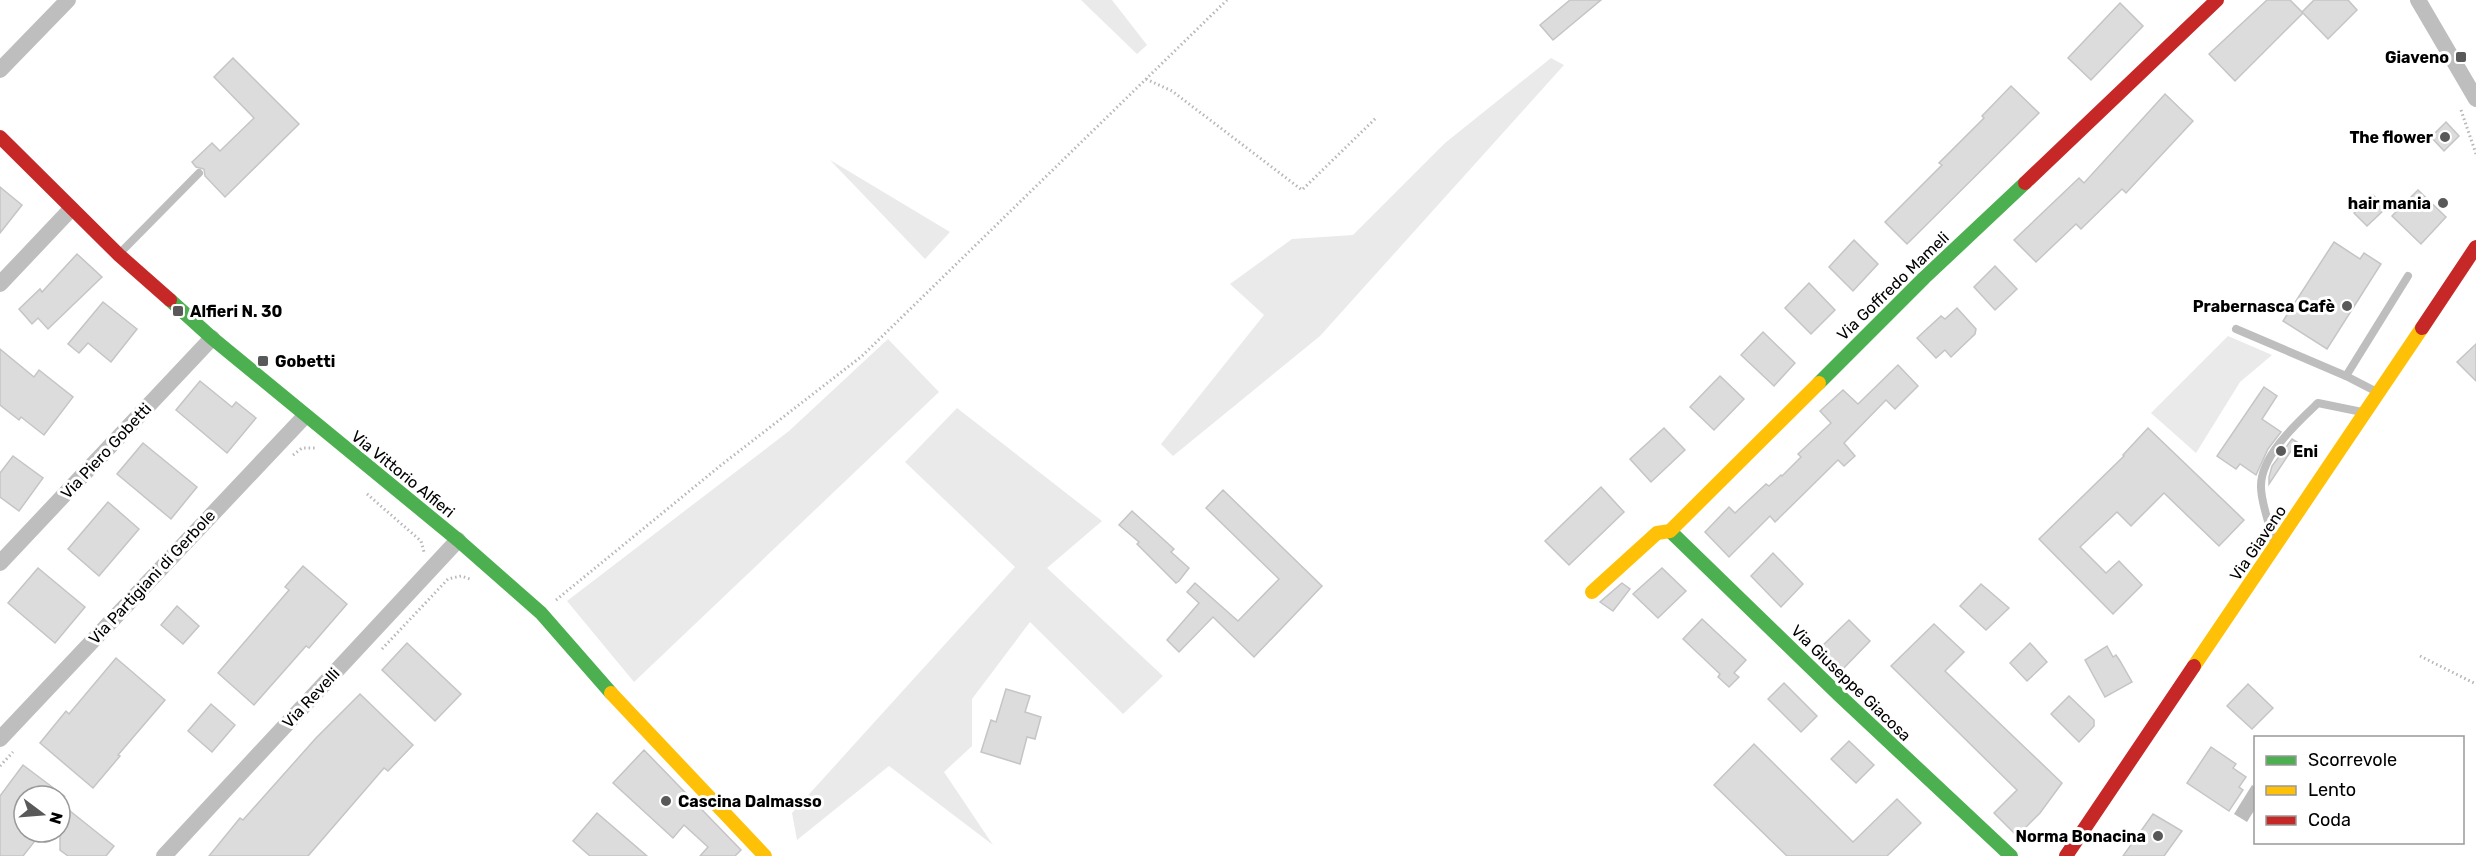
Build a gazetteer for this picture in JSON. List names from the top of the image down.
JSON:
{
  "streets": {
    "street": [
      "Via Goffredo Mameli",
      "Via Piero Gobetti",
      "Via Vittorio Alfieri",
      "Via Giaveno",
      "Via Partigiani di Gerbole",
      "Via Giuseppe Giacosa",
      "Via Revelli"
    ]
  },
  "crossings": [
    ["Via Goffredo Mameli", "Via Giuseppe Giacosa"],
    ["Via Piero Gobetti", "Via Vittorio Alfieri"],
    ["Via Vittorio Alfieri", "Via Partigiani di Gerbole"],
    ["Via Vittorio Alfieri", "Via Revelli"]
  ],
  "places": {
    "transit": ["Giaveno", "Alfieri N. 30", "Gobetti"],
    "other": [
      "The flower",
      "hair mania",
      "Prabernasca Cafè",
      "Eni",
      "Cascina Dalmasso",
      "Norma Bonacina"
    ]
  },
  "legend": ["Scorrevole", "Lento", "Coda"],
  "north": "right"
}
